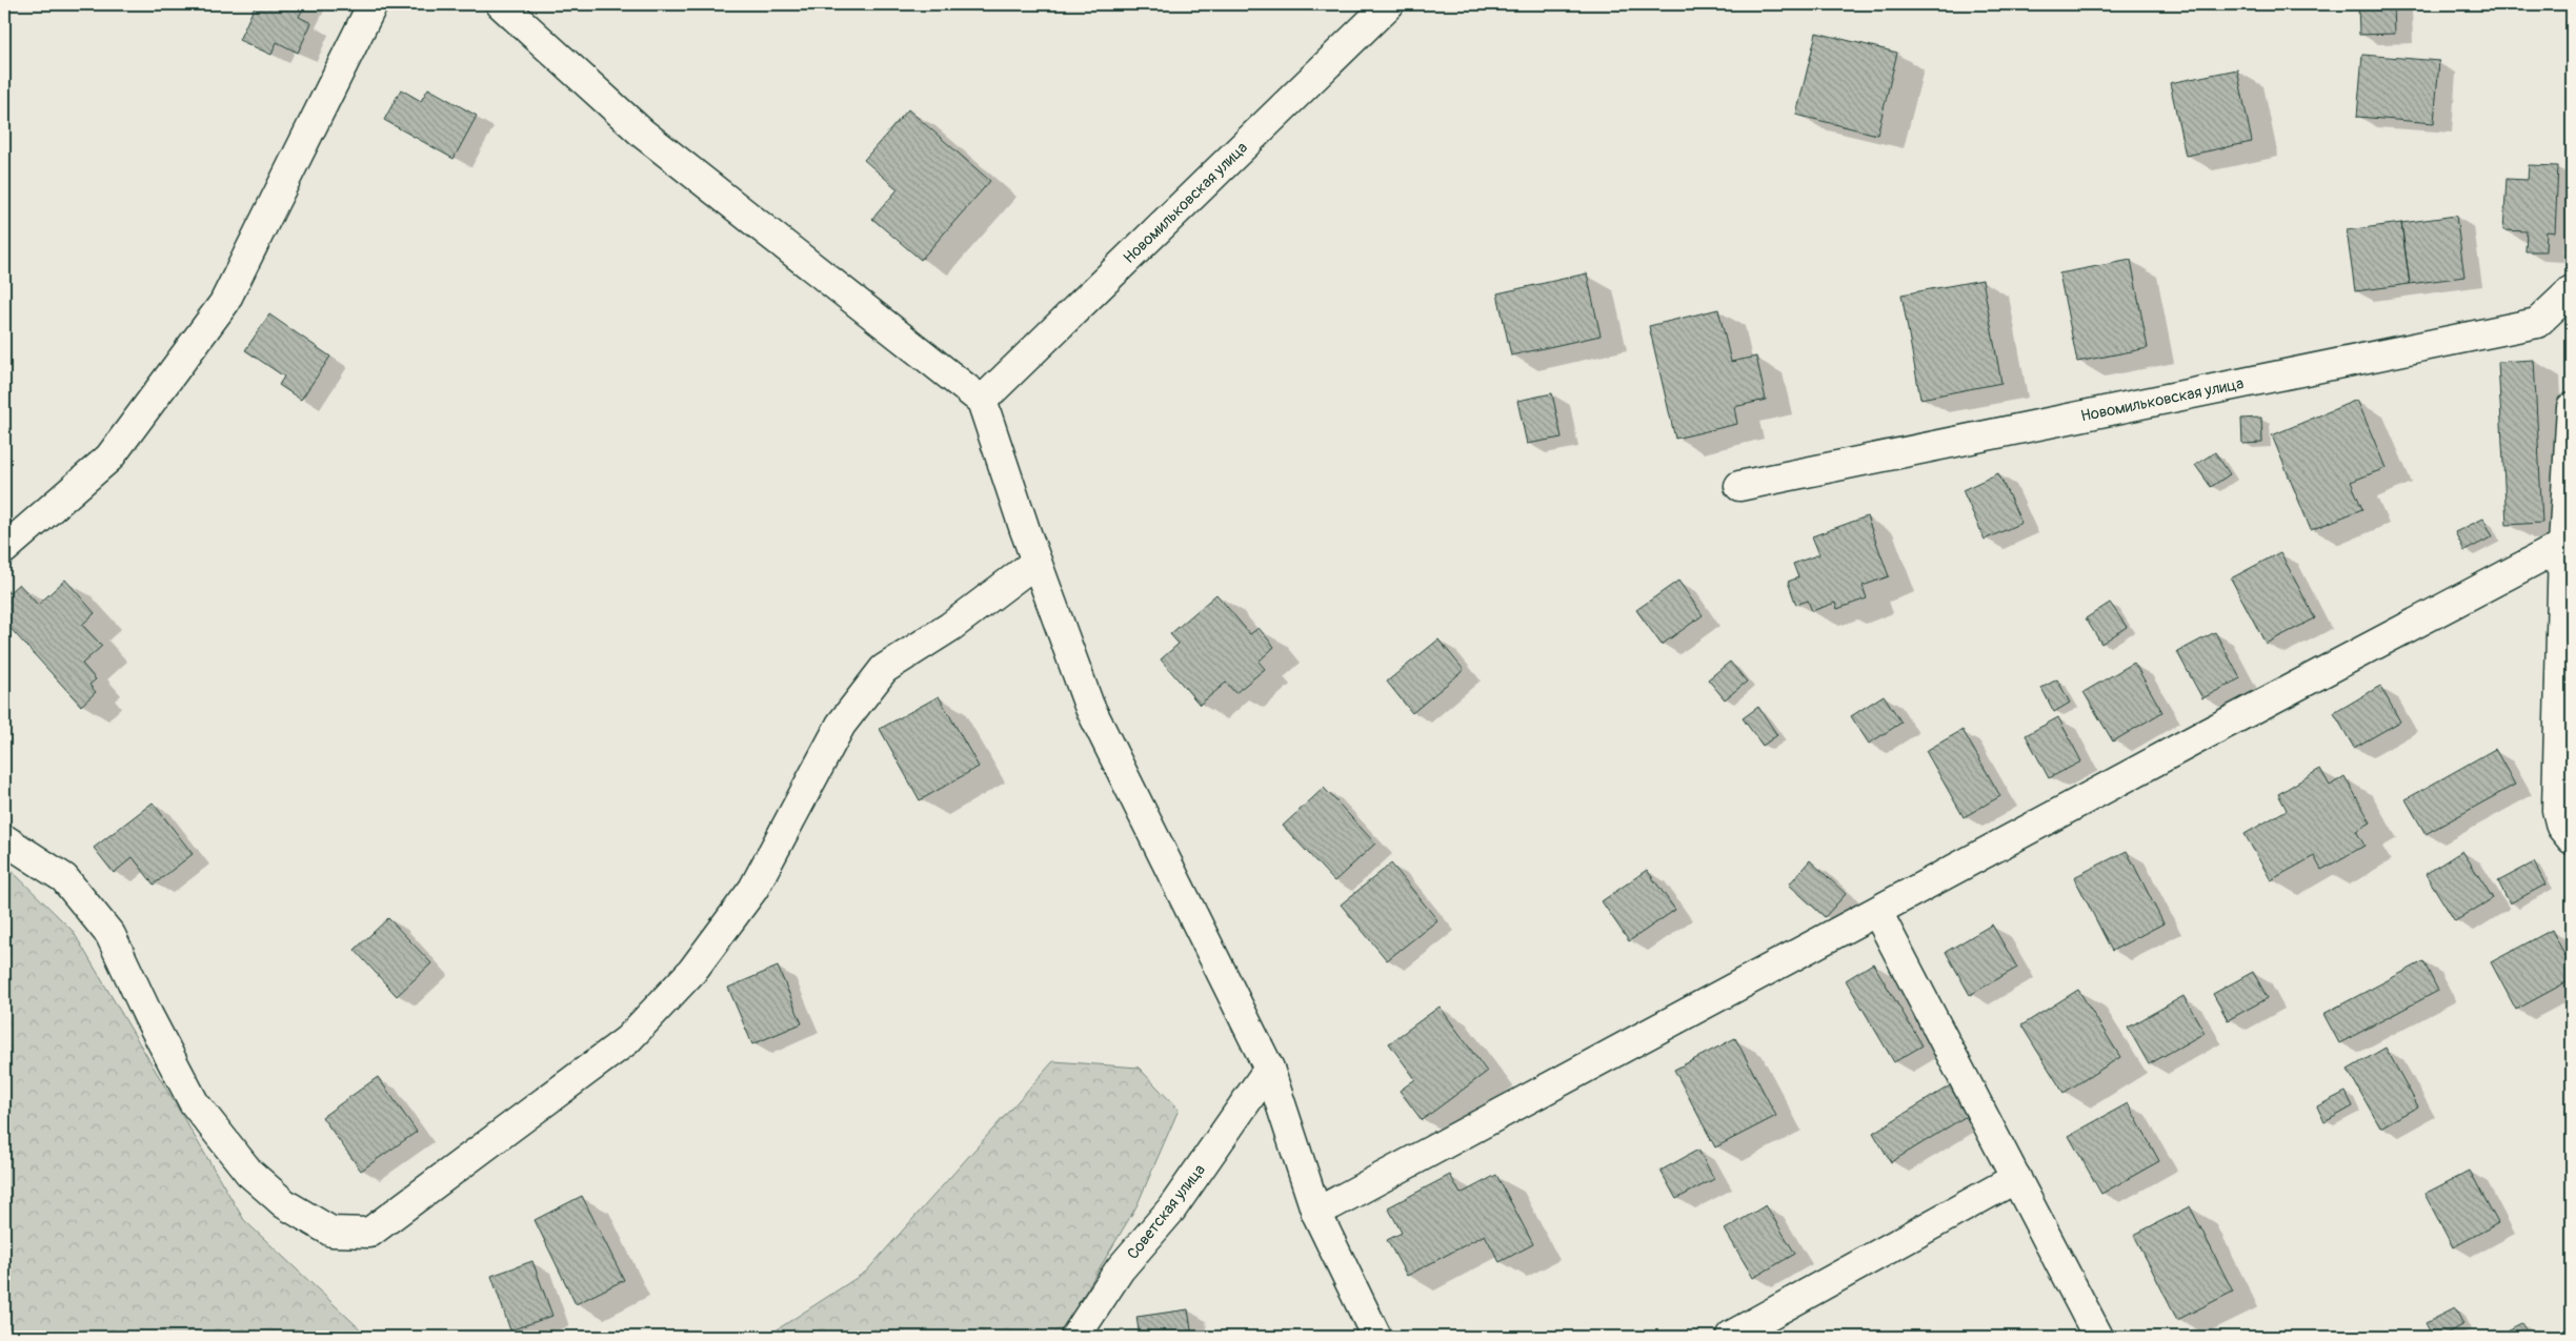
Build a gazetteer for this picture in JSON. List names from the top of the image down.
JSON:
{
  "streets": {
    "street": ["Новомильковская улица", "Советская улица"]
  }
}
